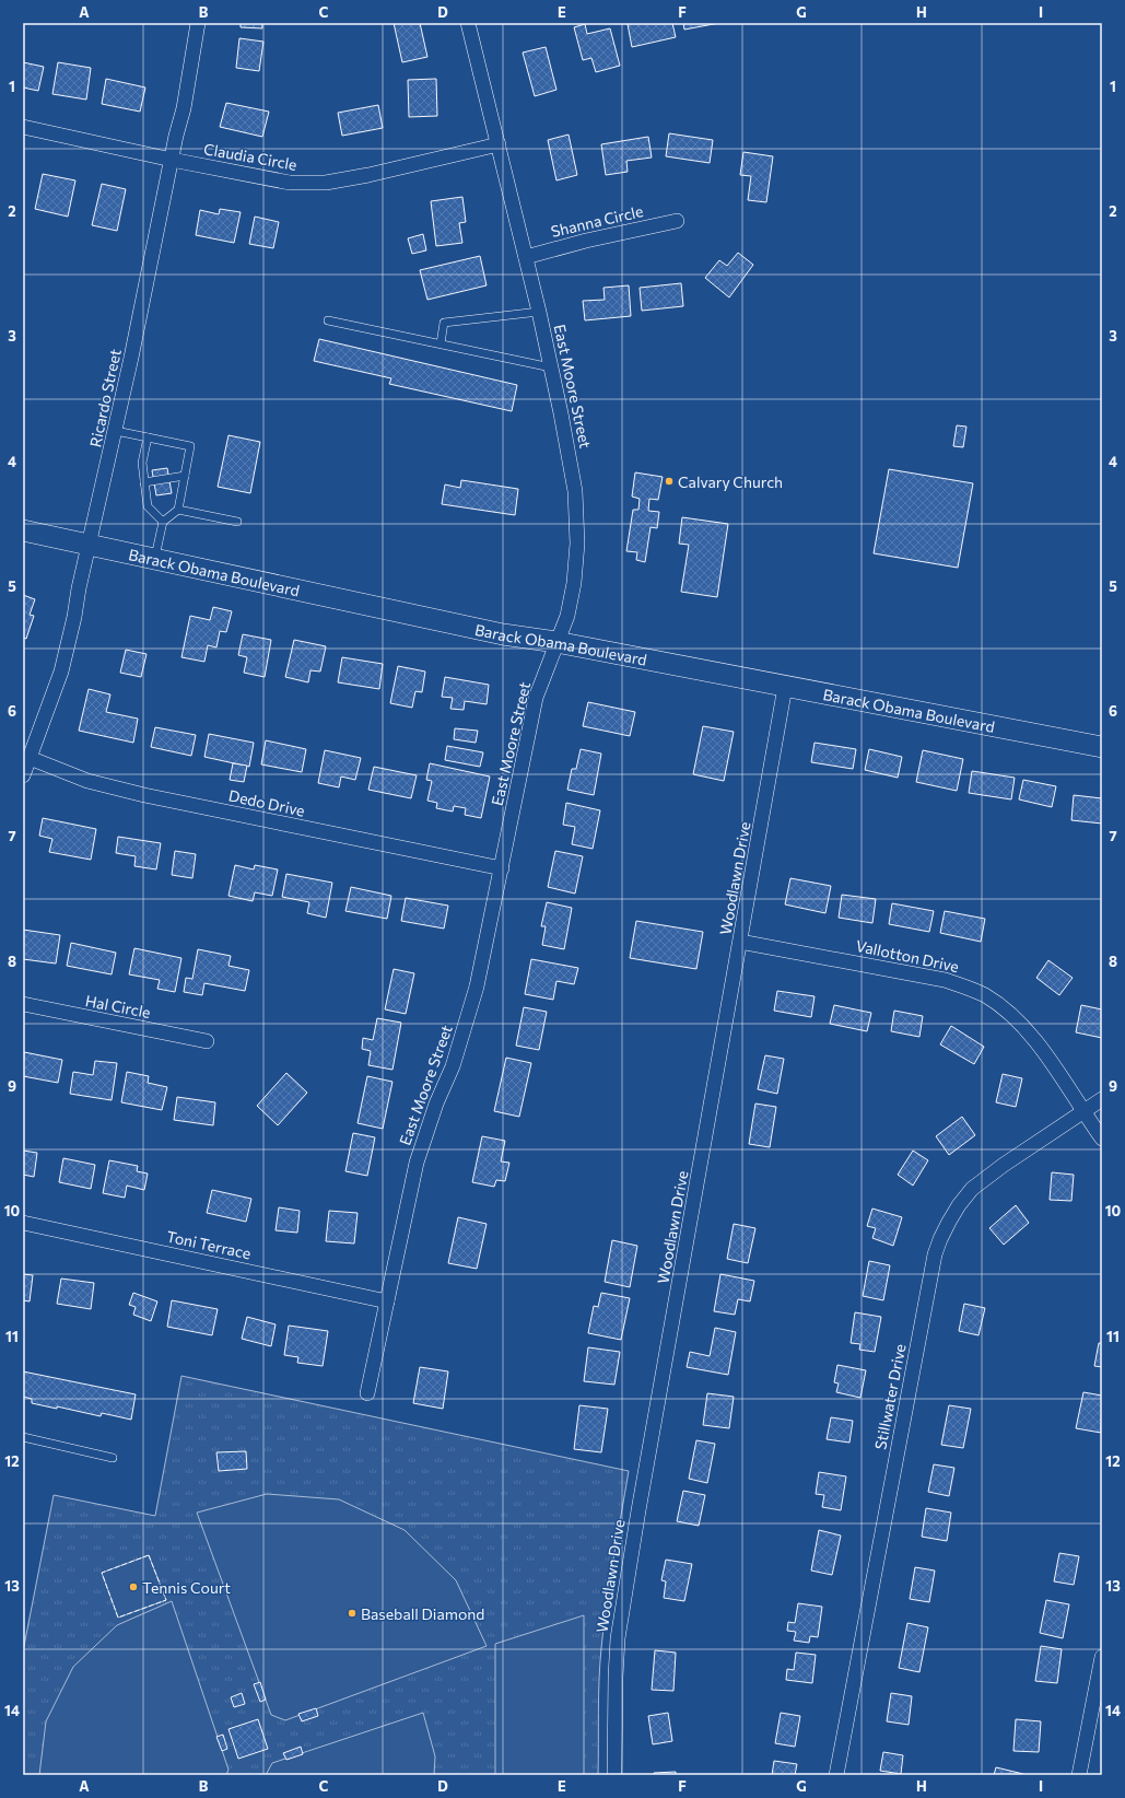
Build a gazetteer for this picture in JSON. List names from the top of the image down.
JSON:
{
  "streets": {
    "main road": ["Barack Obama Boulevard"],
    "street": [
      "Claudia Circle",
      "Shanna Circle",
      "East Moore Street",
      "Ricardo Street",
      "Dedo Drive",
      "Woodlawn Drive",
      "Vallotton Drive",
      "Hal Circle",
      "Toni Terrace",
      "Stillwater Drive"
    ]
  },
  "crossings": [
    ["Claudia Circle", "East Moore Street"],
    ["Claudia Circle", "Ricardo Street"],
    ["Shanna Circle", "East Moore Street"],
    ["East Moore Street", "Barack Obama Boulevard"],
    ["East Moore Street", "Dedo Drive"],
    ["East Moore Street", "Toni Terrace"],
    ["Ricardo Street", "Barack Obama Boulevard"],
    ["Ricardo Street", "Dedo Drive"],
    ["Barack Obama Boulevard", "Woodlawn Drive"],
    ["Woodlawn Drive", "Vallotton Drive"],
    ["Vallotton Drive", "Stillwater Drive"]
  ],
  "places": ["Calvary Church", "Tennis Court", "Baseball Diamond"],
  "grid": {
    "columns": [
      "A",
      "B",
      "C",
      "D",
      "E",
      "F",
      "G",
      "H",
      "I"
    ],
    "rows": [
      "1",
      "2",
      "3",
      "4",
      "5",
      "6",
      "7",
      "8",
      "9",
      "10",
      "11",
      "12",
      "13",
      "14"
    ]
  }
}
